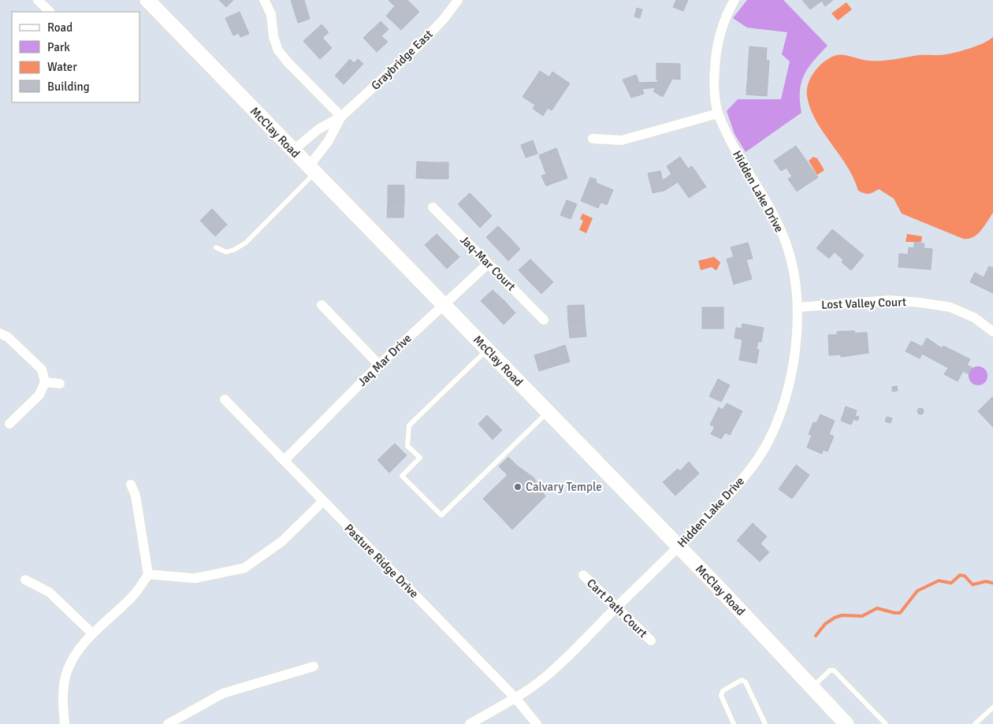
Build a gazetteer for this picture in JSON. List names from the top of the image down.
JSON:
{
  "streets": {
    "main road": ["McClay Road"],
    "street": [
      "Graybridge East",
      "Hidden Lake Drive",
      "Jaq-Mar Court",
      "Lost Valley Court",
      "Jaq Mar Drive",
      "Pasture Ridge Drive",
      "Cart Path Court"
    ]
  },
  "crossings": [
    ["Graybridge East", "McClay Road"],
    ["McClay Road", "Hidden Lake Drive"],
    ["McClay Road", "Jaq Mar Drive"],
    ["Hidden Lake Drive", "Lost Valley Court"],
    ["Hidden Lake Drive", "Pasture Ridge Drive"],
    ["Hidden Lake Drive", "Cart Path Court"],
    ["Jaq-Mar Court", "Jaq Mar Drive"],
    ["Jaq Mar Drive", "Pasture Ridge Drive"]
  ],
  "places": ["Calvary Temple"],
  "legend": [
    "Road",
    "Park",
    "Water",
    "Building"
  ]
}
